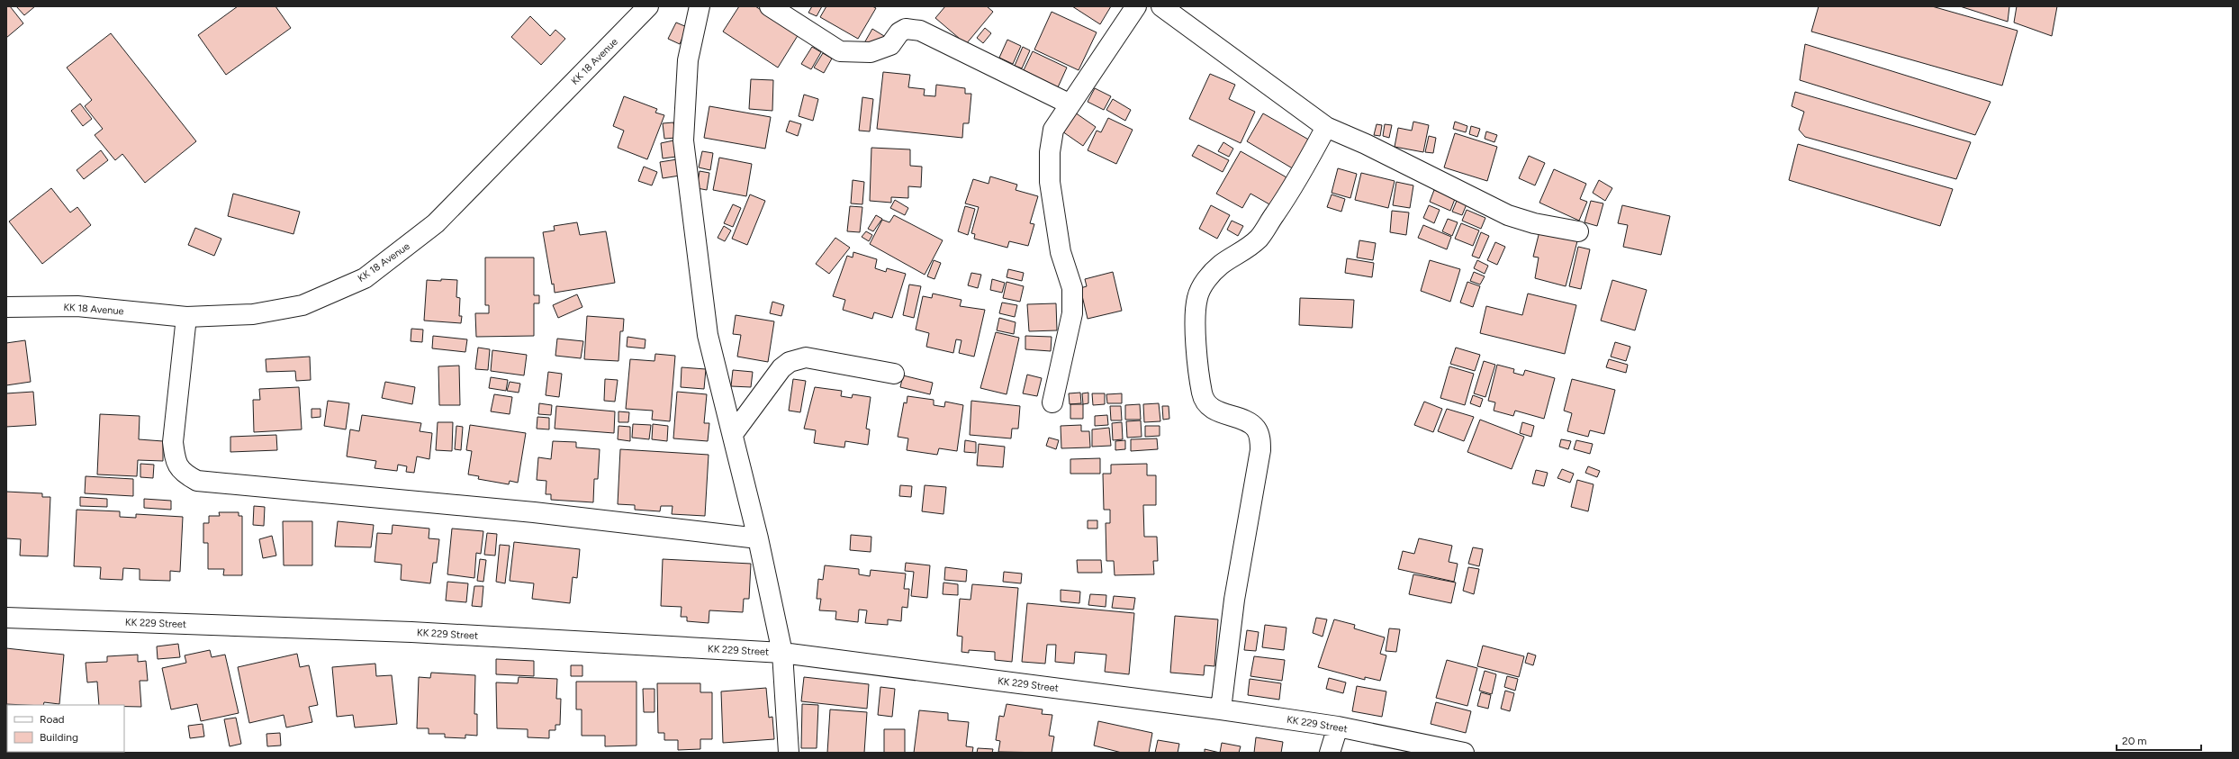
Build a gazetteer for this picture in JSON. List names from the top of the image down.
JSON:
{
  "streets": {
    "street": ["KK 18 Avenue", "KK 229 Street"]
  },
  "legend": ["Road", "Building"],
  "scale_bar": "20 m"
}
